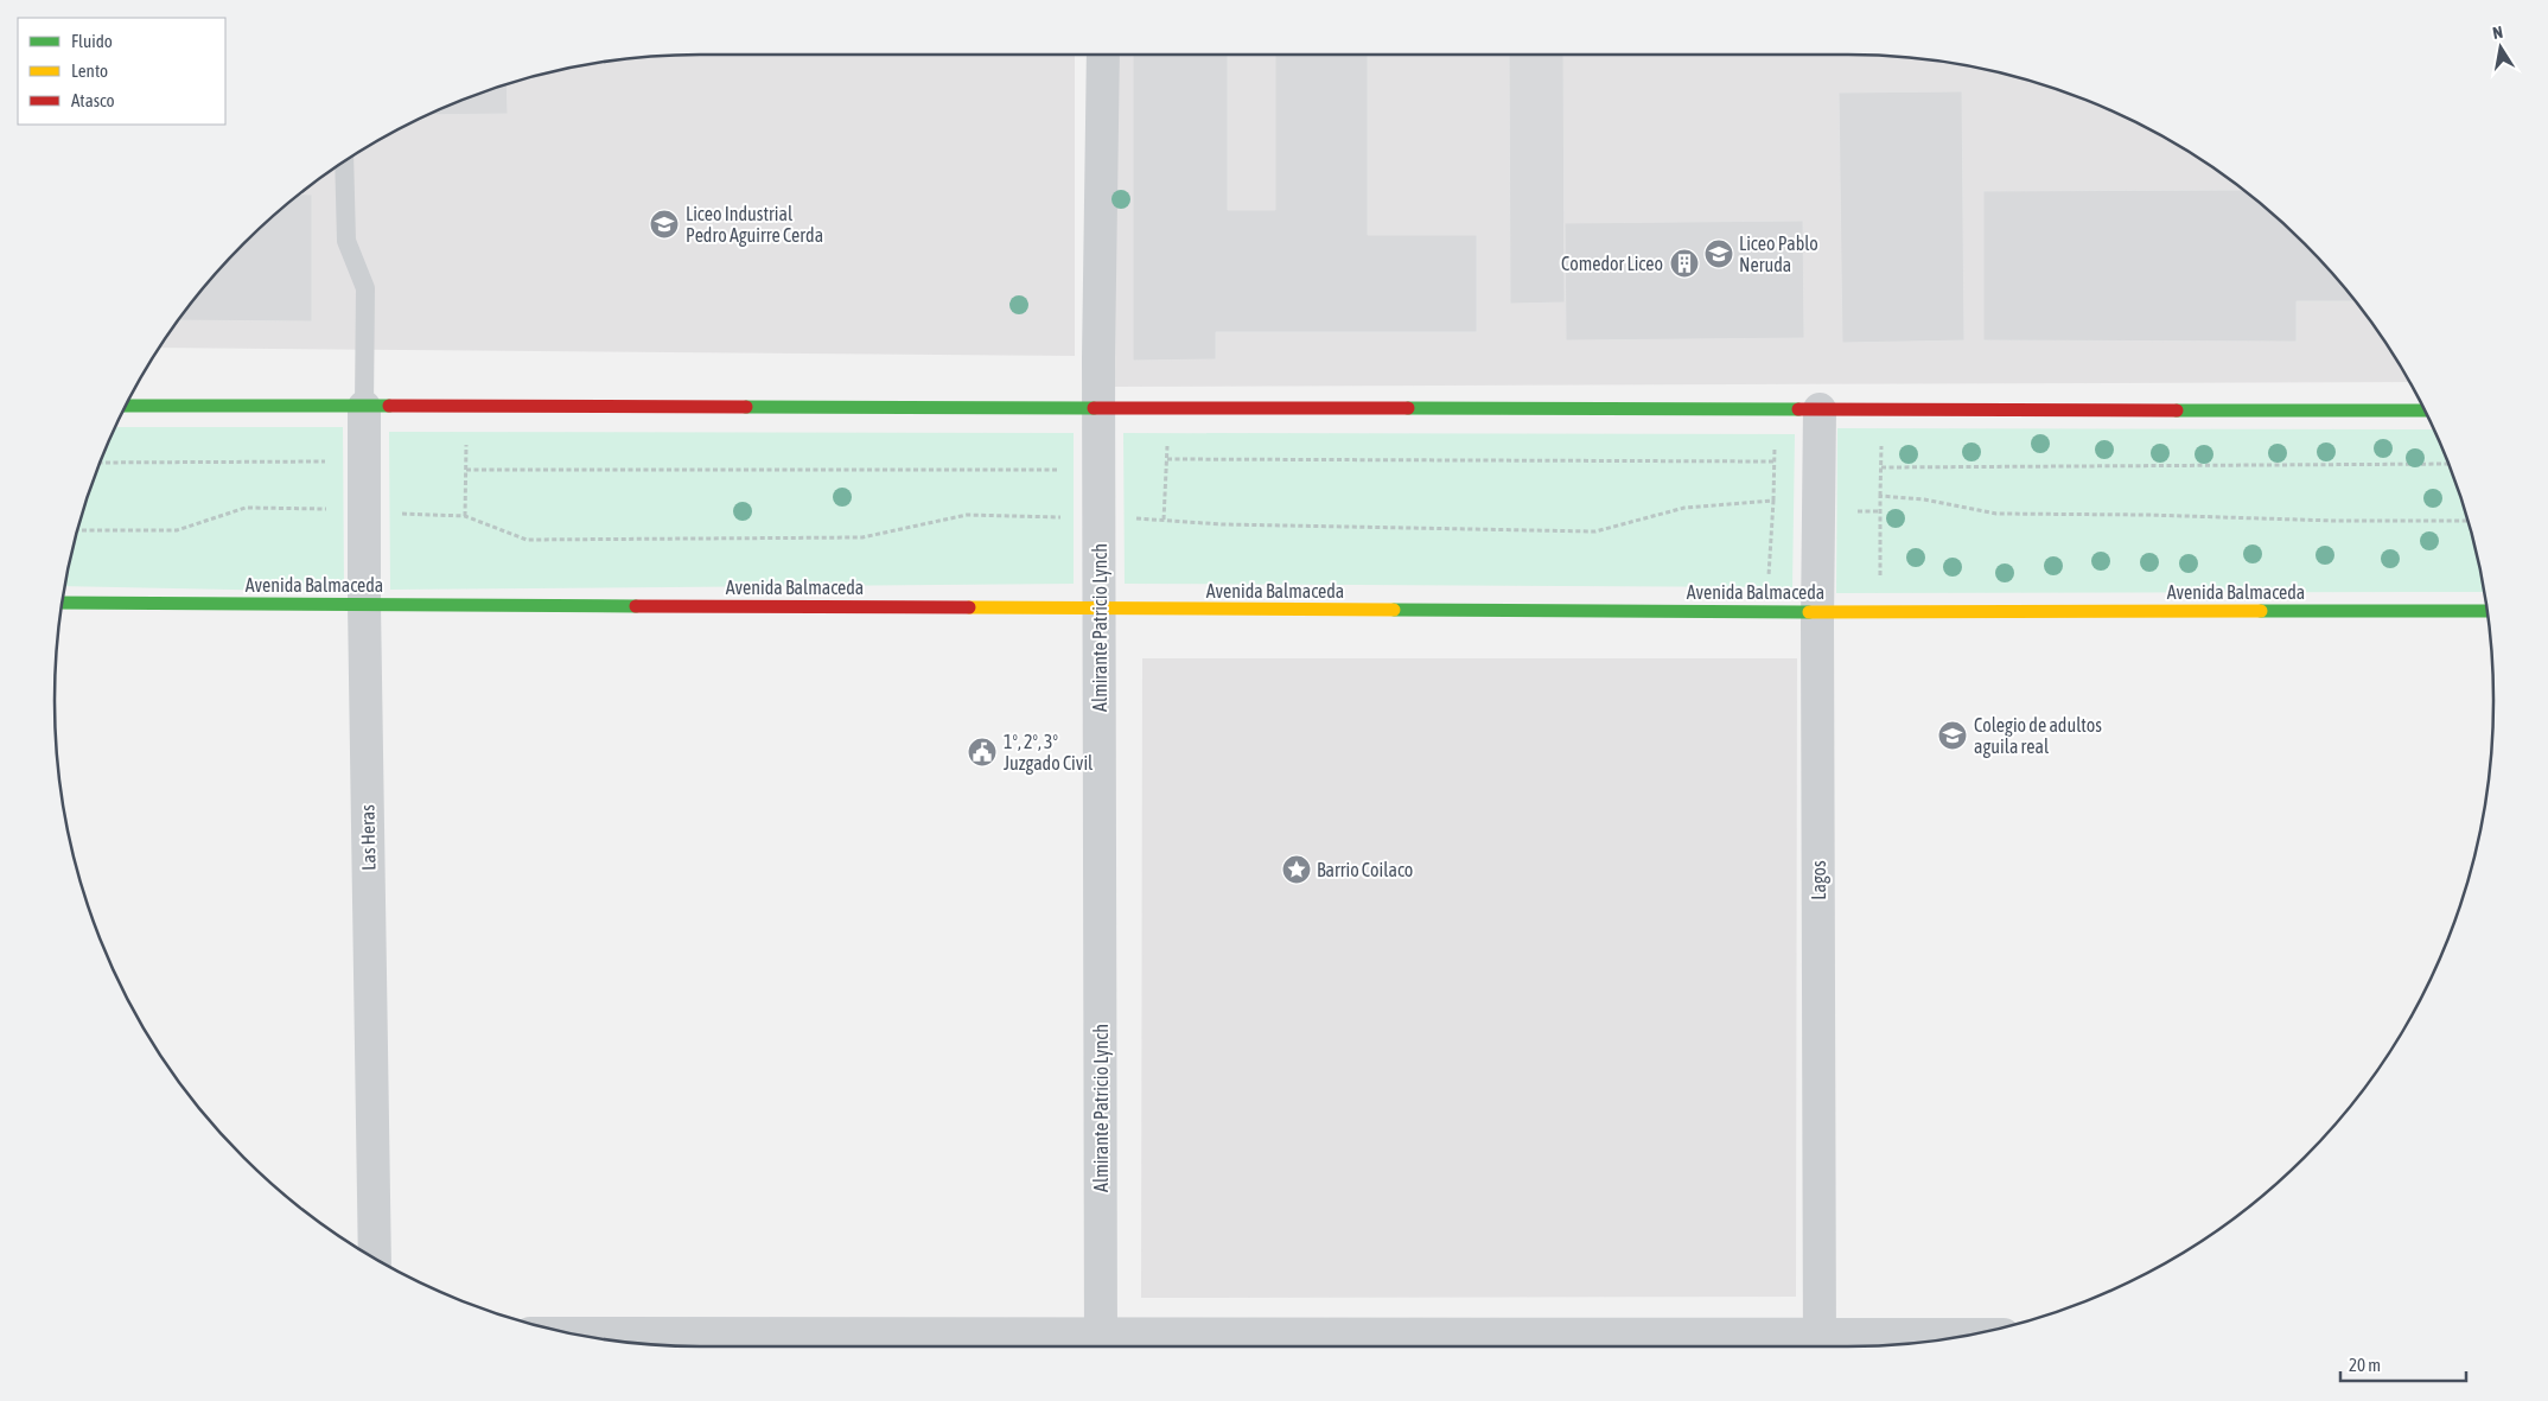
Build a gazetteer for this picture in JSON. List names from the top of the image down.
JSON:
{
  "streets": {
    "main road": ["Avenida Balmaceda"],
    "street": ["Almirante Patricio Lynch", "Las Heras", "Lagos"]
  },
  "crossings": [
    ["Avenida Balmaceda", "Almirante Patricio Lynch"],
    ["Avenida Balmaceda", "Las Heras"],
    ["Avenida Balmaceda", "Lagos"]
  ],
  "places": {
    "school or university": ["Liceo Industrial Pedro Aguirre Cerda", "Liceo Pablo Neruda", "Colegio de adultos aguila real"],
    "building": ["Comedor Liceo"],
    "public building": ["1°, 2°, 3° Juzgado Civil"],
    "place": ["Barrio Coilaco"]
  },
  "legend": ["Fluido", "Lento", "Atasco"],
  "scale_bar": "20 m",
  "north": "top"
}
